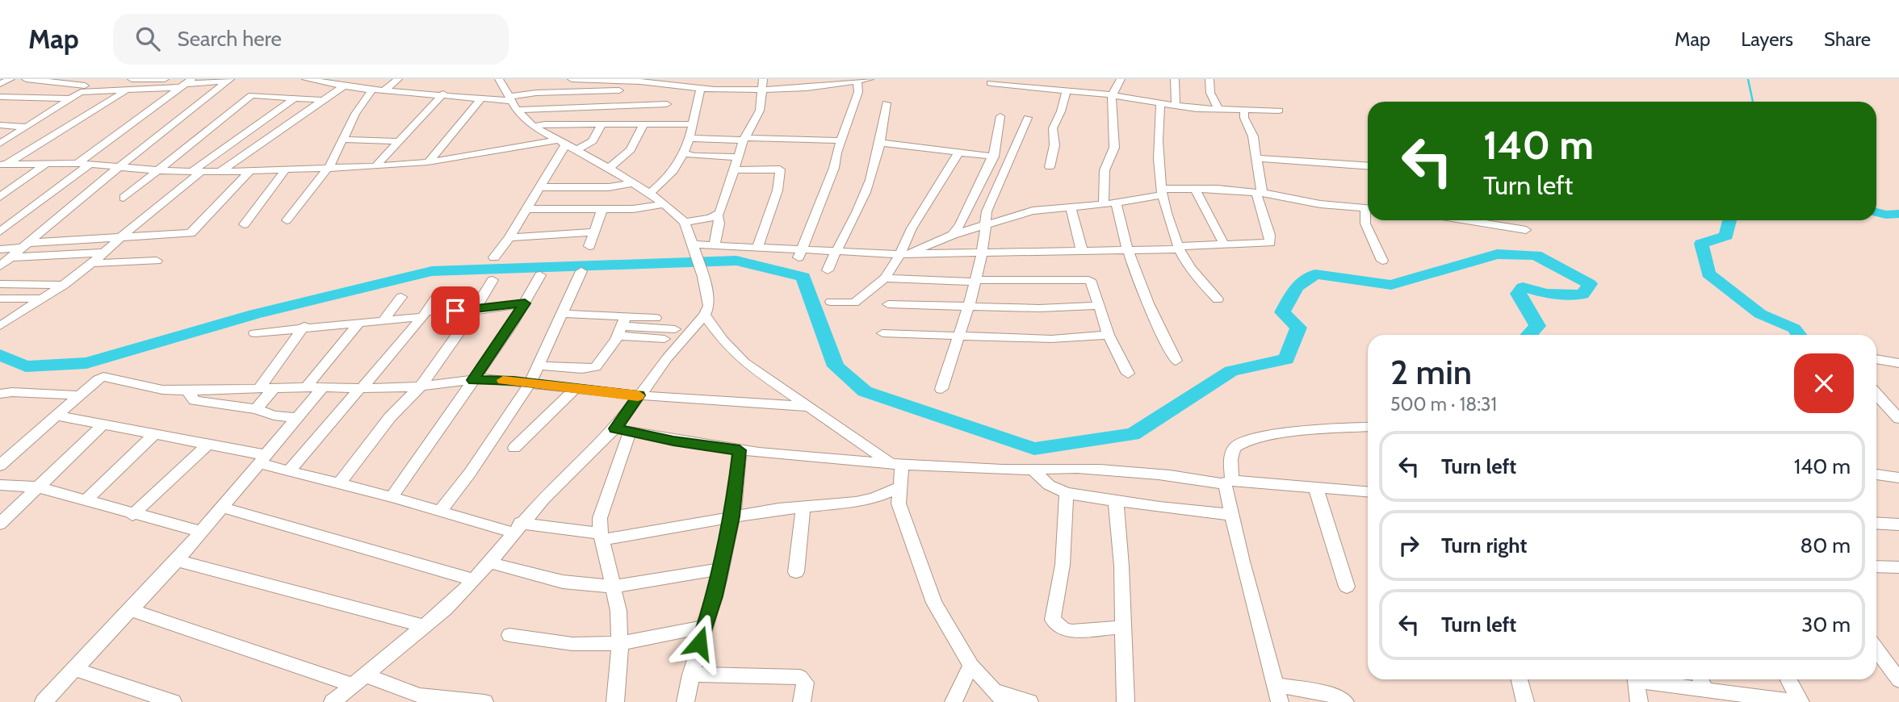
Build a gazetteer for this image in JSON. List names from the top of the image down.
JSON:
{
  "page": {
    "header": "Map",
    "search": "Search here",
    "nav": ["Map", "Layers", "Share"],
    "turn": ["140 m", "Turn left"],
    "heading": ["2 min", "500 m · 18:31"],
    "list": [
      {
        "name": "Turn left",
        "value": "140 m"
      },
      {
        "name": "Turn right",
        "value": "80 m"
      },
      {
        "name": "Turn left",
        "value": "30 m"
      }
    ]
  }
}
